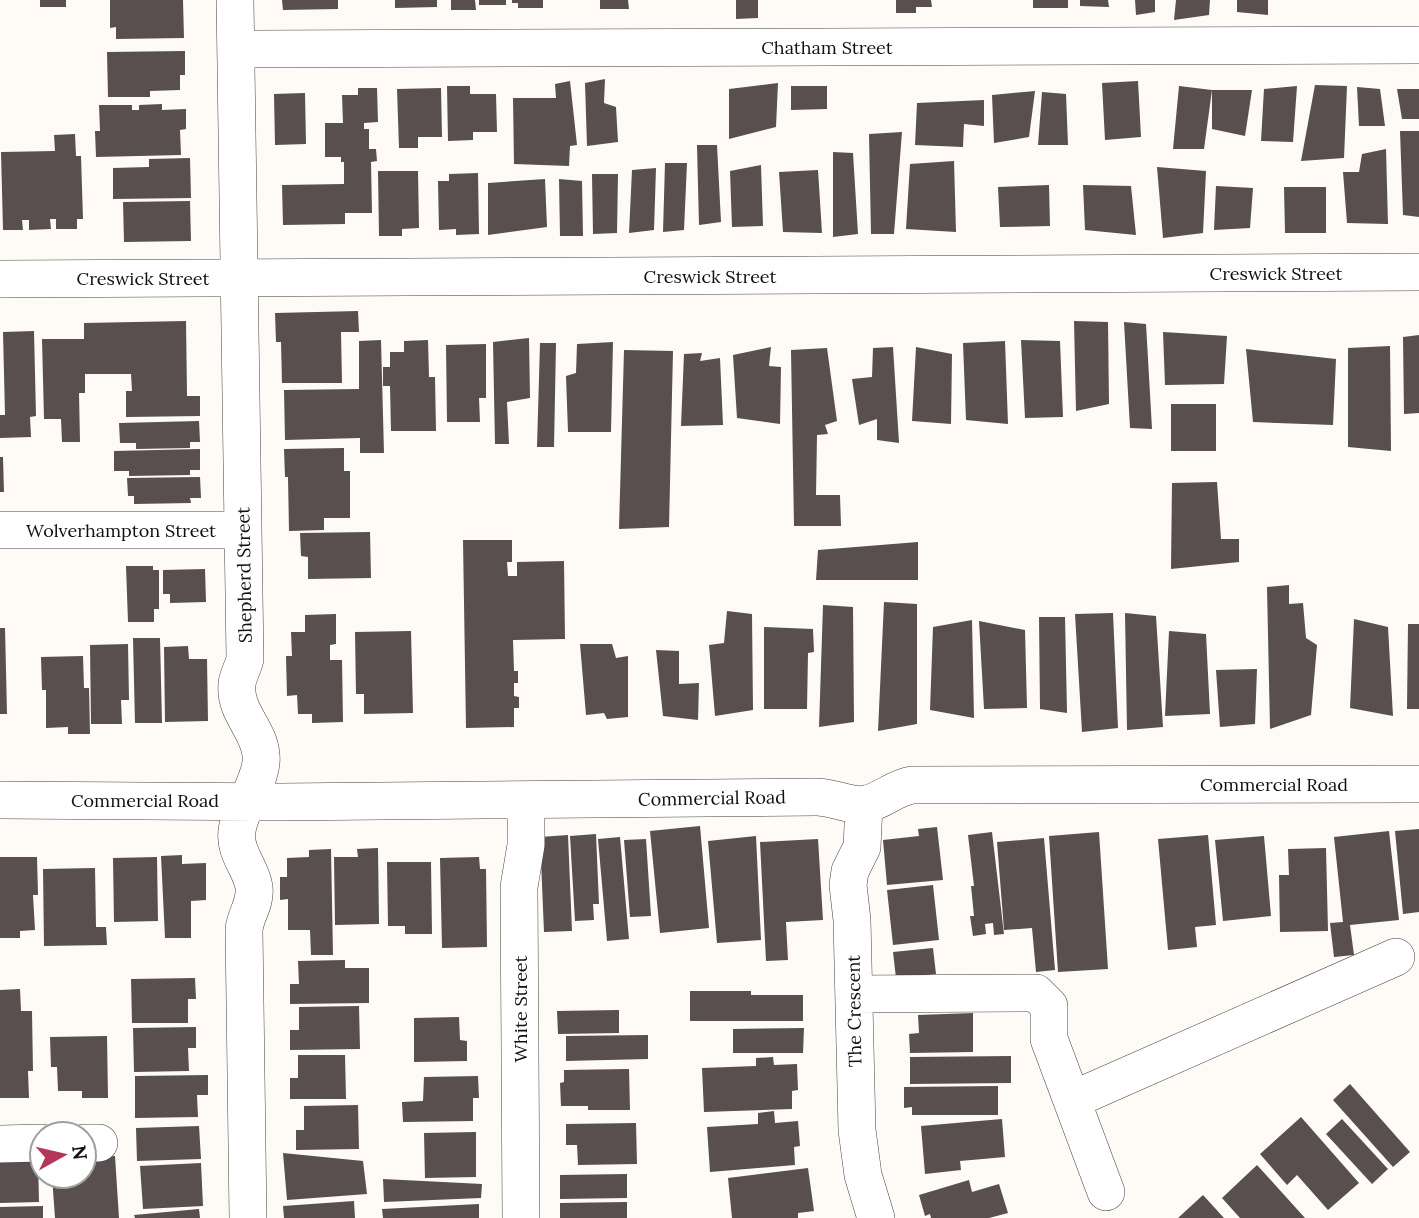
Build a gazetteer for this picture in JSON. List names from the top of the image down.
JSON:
{
  "streets": {
    "street": [
      "Chatham Street",
      "Creswick Street",
      "Wolverhampton Street",
      "Shepherd Street",
      "Commercial Road",
      "White Street",
      "The Crescent"
    ]
  },
  "crossings": [
    ["Chatham Street", "Shepherd Street"],
    ["Creswick Street", "Shepherd Street"],
    ["Wolverhampton Street", "Shepherd Street"],
    ["Shepherd Street", "Commercial Road"],
    ["Commercial Road", "White Street"],
    ["Commercial Road", "The Crescent"]
  ],
  "north": "right"
}
